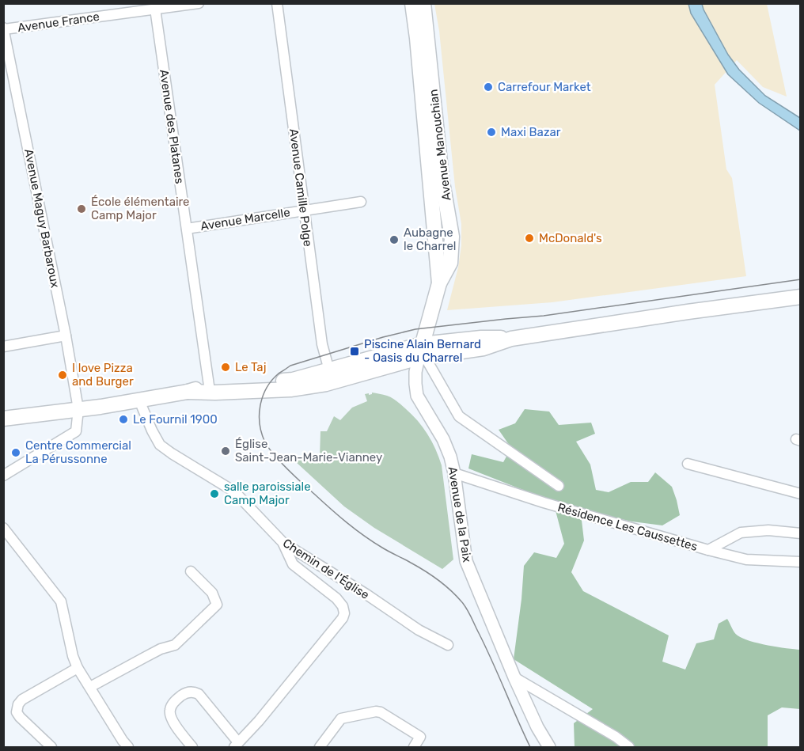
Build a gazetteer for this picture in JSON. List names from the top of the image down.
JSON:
{
  "streets": {
    "main road": ["Avenue Manouchian"],
    "street": [
      "Avenue France",
      "Avenue des Platanes",
      "Avenue Camille Polge",
      "Avenue Maguy Barbaroux",
      "Avenue Marcelle",
      "Avenue de la Paix",
      "Résidence Les Caussettes",
      "Chemin de l'Église"
    ]
  },
  "crossings": [
    ["Avenue France", "Avenue des Platanes"],
    ["Avenue France", "Avenue Maguy Barbaroux"],
    ["Avenue des Platanes", "Avenue Marcelle"],
    ["Avenue Manouchian", "Avenue de la Paix"],
    ["Avenue Camille Polge", "Avenue Marcelle"],
    ["Avenue de la Paix", "Résidence Les Caussettes"]
  ],
  "places": {
    "other": [
      "Carrefour Market",
      "Maxi Bazar",
      "École élémentaire Camp Major",
      "McDonald's",
      "Aubagne le Charrel",
      "Le Taj",
      "I love Pizza and Burger",
      "Le Fournil 1900",
      "Église Saint-Jean-Marie-Vianney",
      "Centre Commercial La Pérussonne",
      "salle paroissiale Camp Major"
    ],
    "transit": ["Piscine Alain Bernard - Oasis du Charrel"]
  }
}
